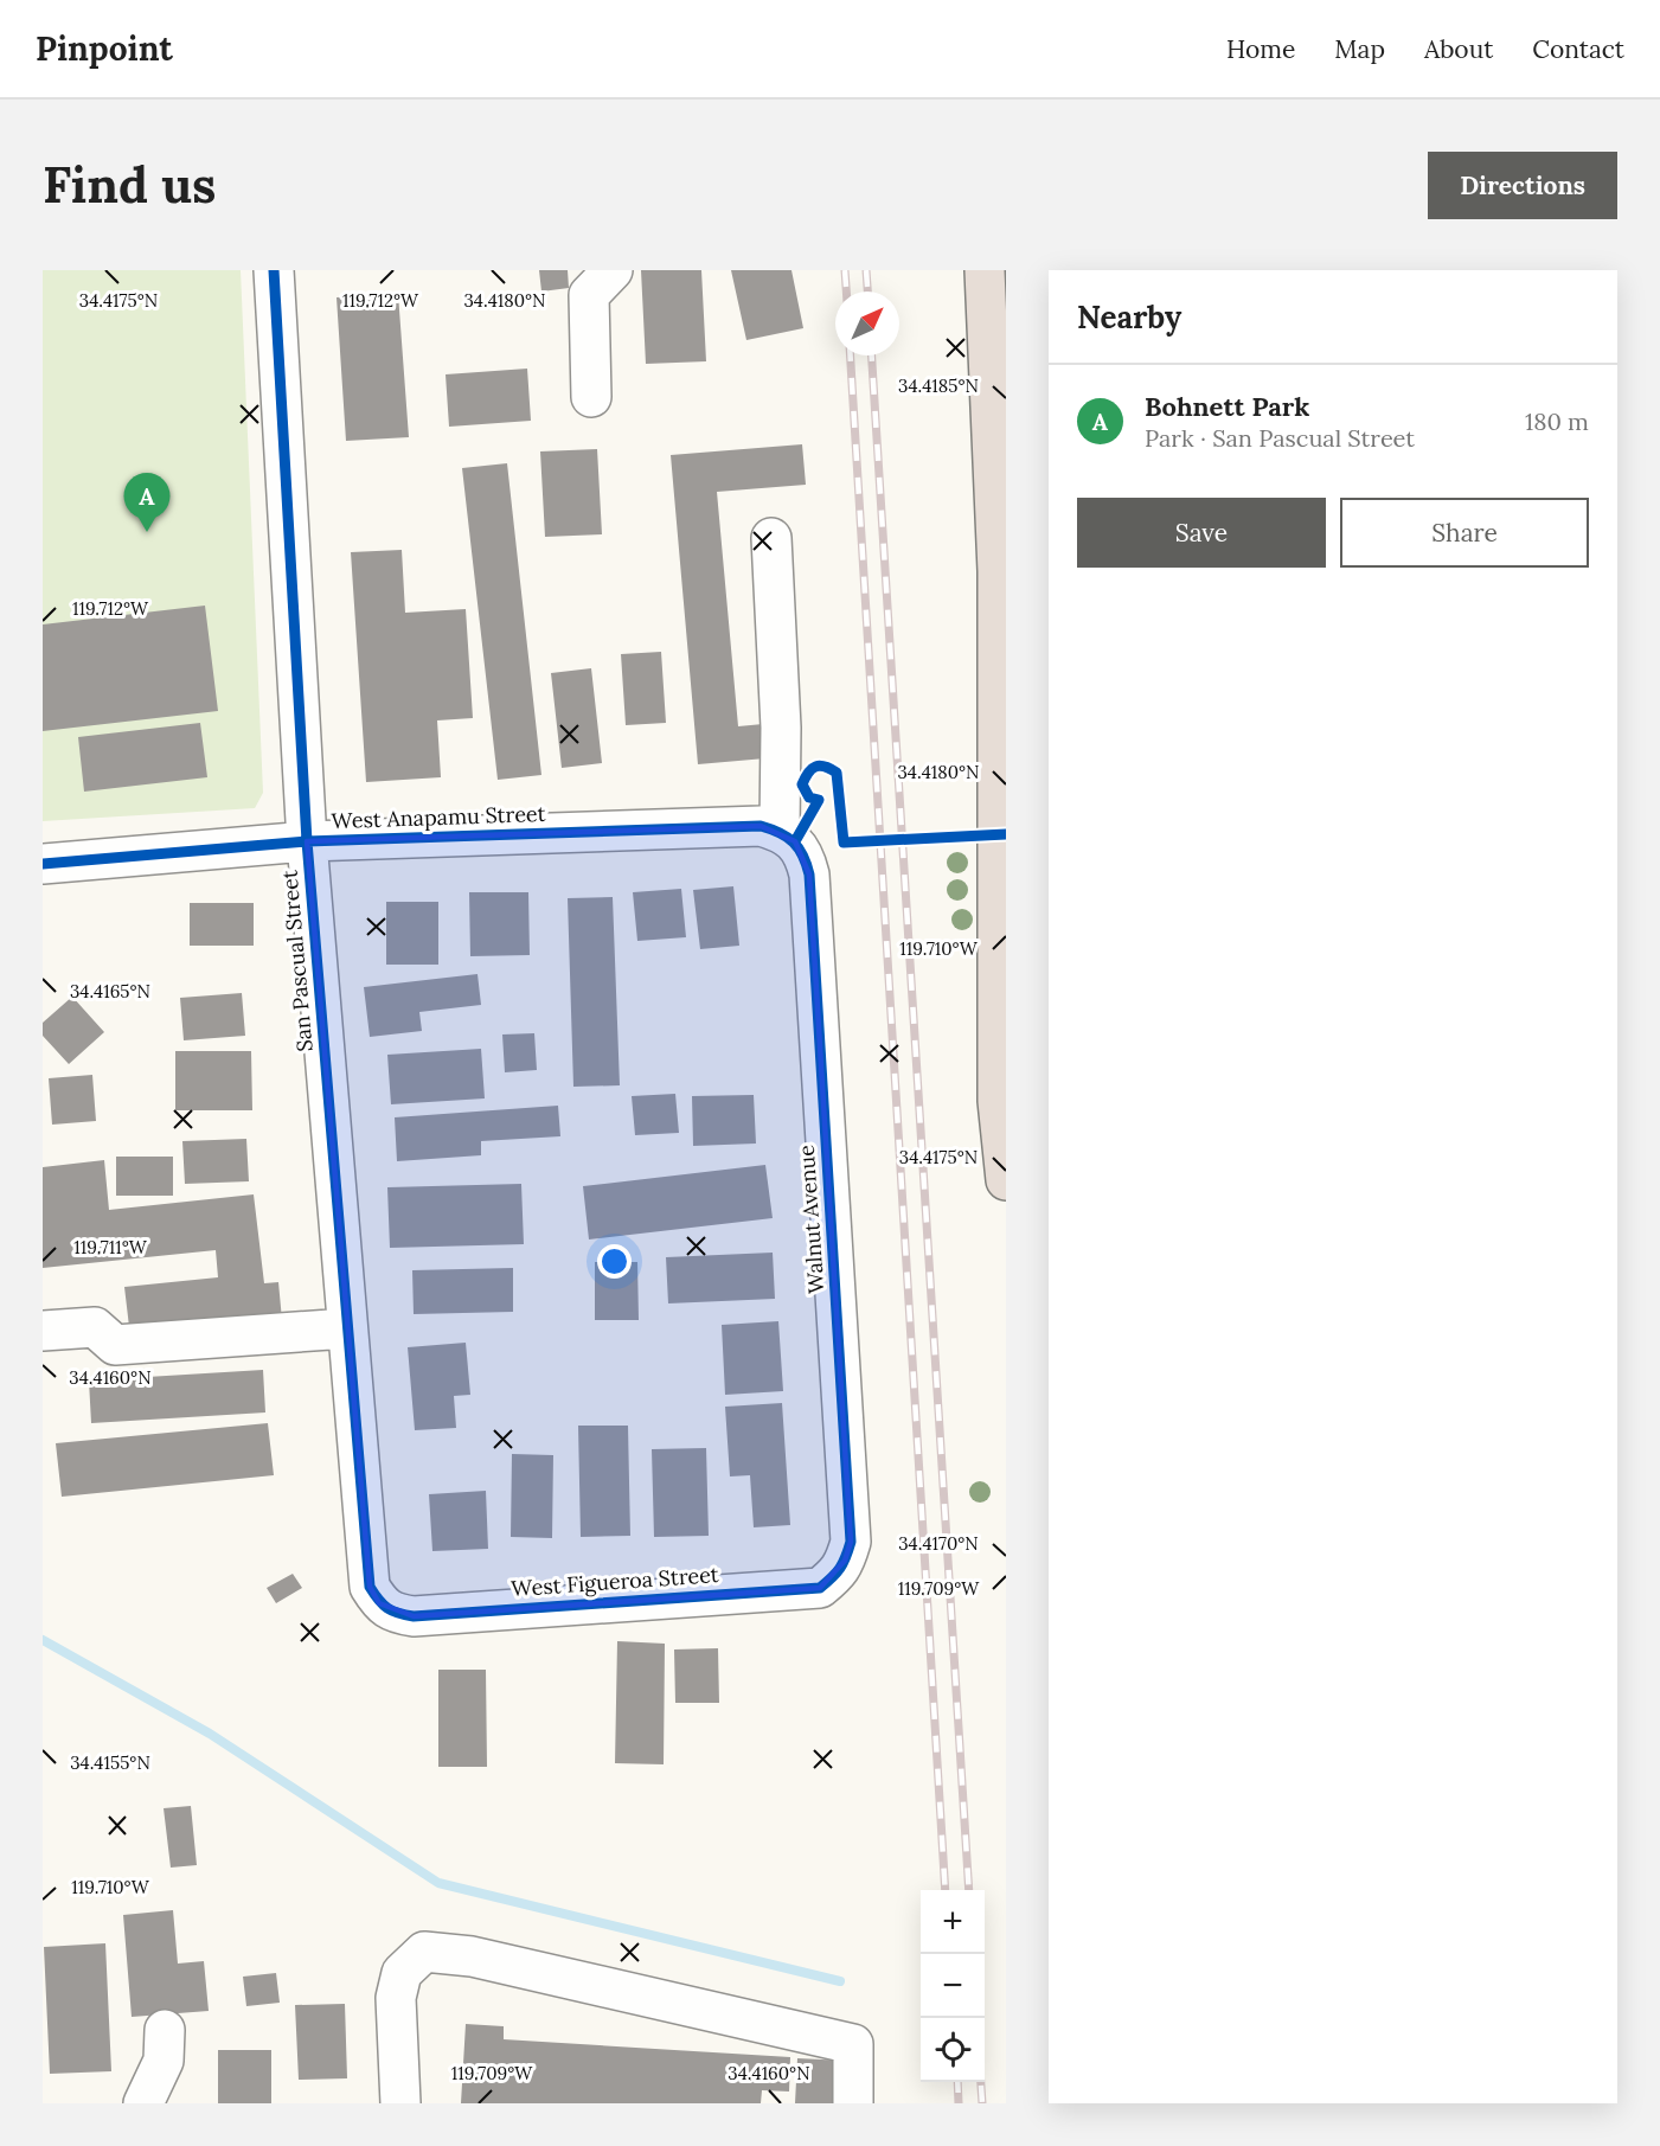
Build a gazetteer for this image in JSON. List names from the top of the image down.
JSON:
{
  "streets": {
    "street": [
      "West Anapamu Street",
      "San Pascual Street",
      "Walnut Avenue",
      "West Figueroa Street"
    ]
  },
  "crossings": [
    ["West Anapamu Street", "San Pascual Street"],
    ["West Anapamu Street", "Walnut Avenue"],
    ["San Pascual Street", "West Figueroa Street"],
    ["Walnut Avenue", "West Figueroa Street"]
  ],
  "north": "top right",
  "page": {
    "header": "Pinpoint",
    "nav": [
      "Home",
      "Map",
      "About",
      "Contact"
    ],
    "buttons": [
      "Directions",
      ["Save", "Share"]
    ],
    "title": "Find us",
    "heading": "Nearby",
    "list": [
      {
        "mark": "A",
        "name": "Bohnett Park",
        "note": "Park · San Pascual Street",
        "value": "180 m"
      }
    ],
    "pins": "A",
    "map_buttons": ["+", "−"]
  },
  "coordinates": [
    "34.4175°N",
    "119.712°W",
    "34.4180°N",
    "34.4185°N",
    "119.710°W",
    "34.4165°N",
    "119.711°W",
    "34.4160°N",
    "34.4170°N",
    "119.709°W",
    "34.4155°N"
  ]
}
